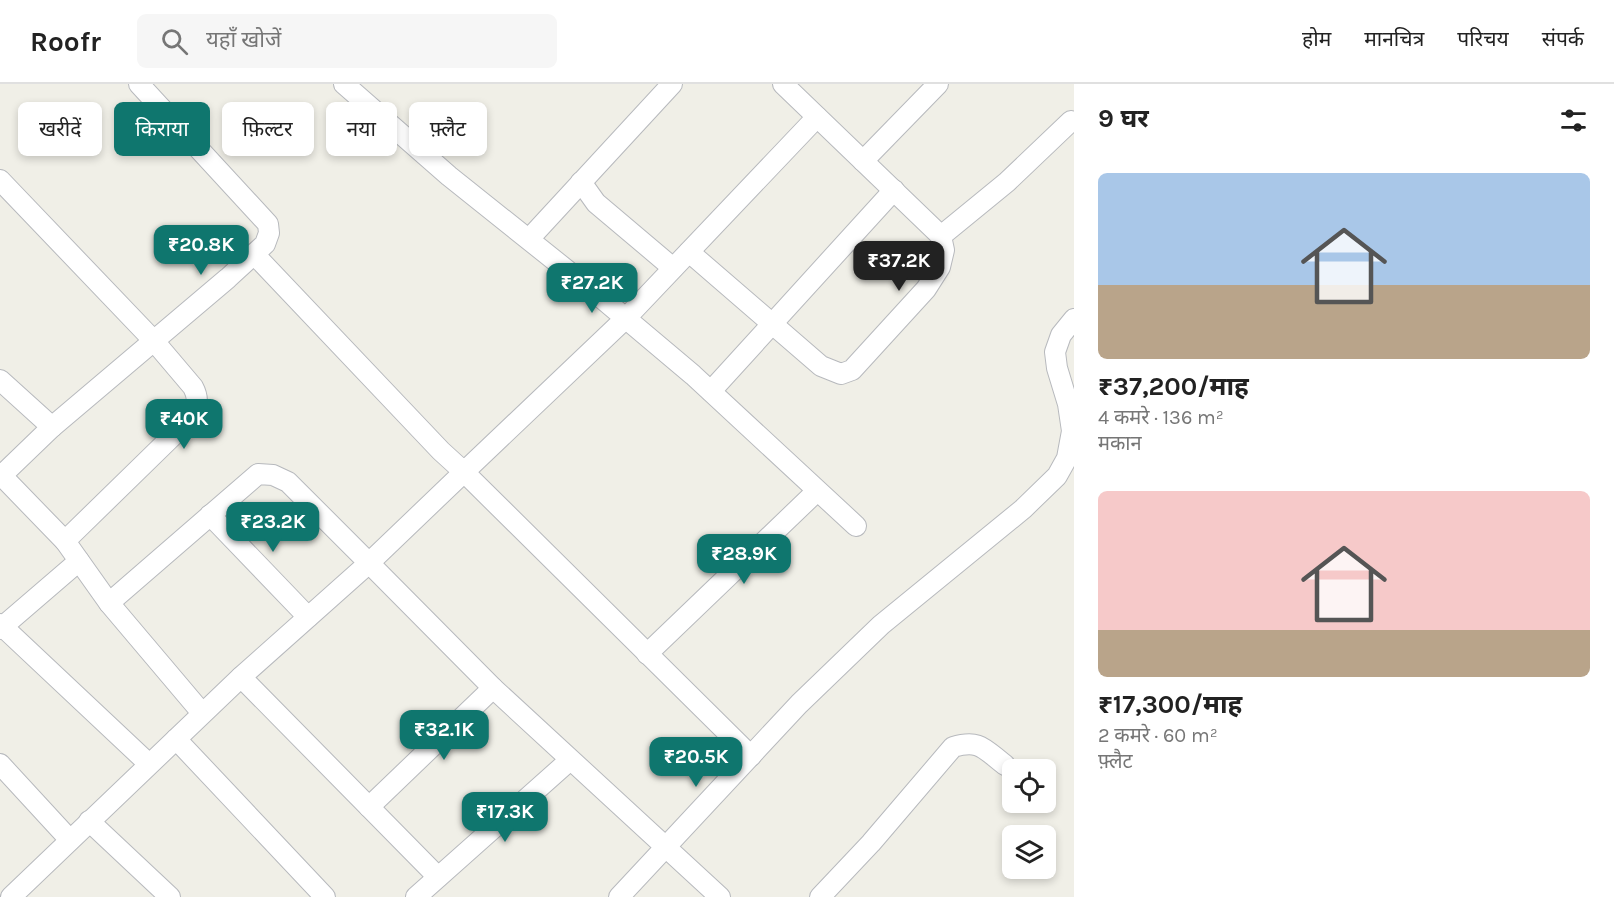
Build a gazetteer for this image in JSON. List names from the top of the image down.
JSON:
{
  "page": {
    "header": "Roofr",
    "search": "यहाँ खोजें",
    "nav": [
      "होम",
      "मानचित्र",
      "परिचय",
      "संपर्क"
    ],
    "heading": "9 घर",
    "chip": [
      "खरीदें",
      "किराया",
      "फ़िल्टर",
      "नया",
      "फ़्लैट"
    ],
    "list": [
      {
        "name": "₹37,200/माह",
        "note": "4 कमरे · 136 m² · मकान"
      },
      {
        "name": "₹17,300/माह",
        "note": "2 कमरे · 60 m² · फ़्लैट"
      }
    ],
    "price": [
      "₹20.8K",
      "₹37.2K",
      "₹27.2K",
      "₹40K",
      "₹23.2K",
      "₹28.9K",
      "₹32.1K",
      "₹20.5K",
      "₹17.3K"
    ]
  }
}
